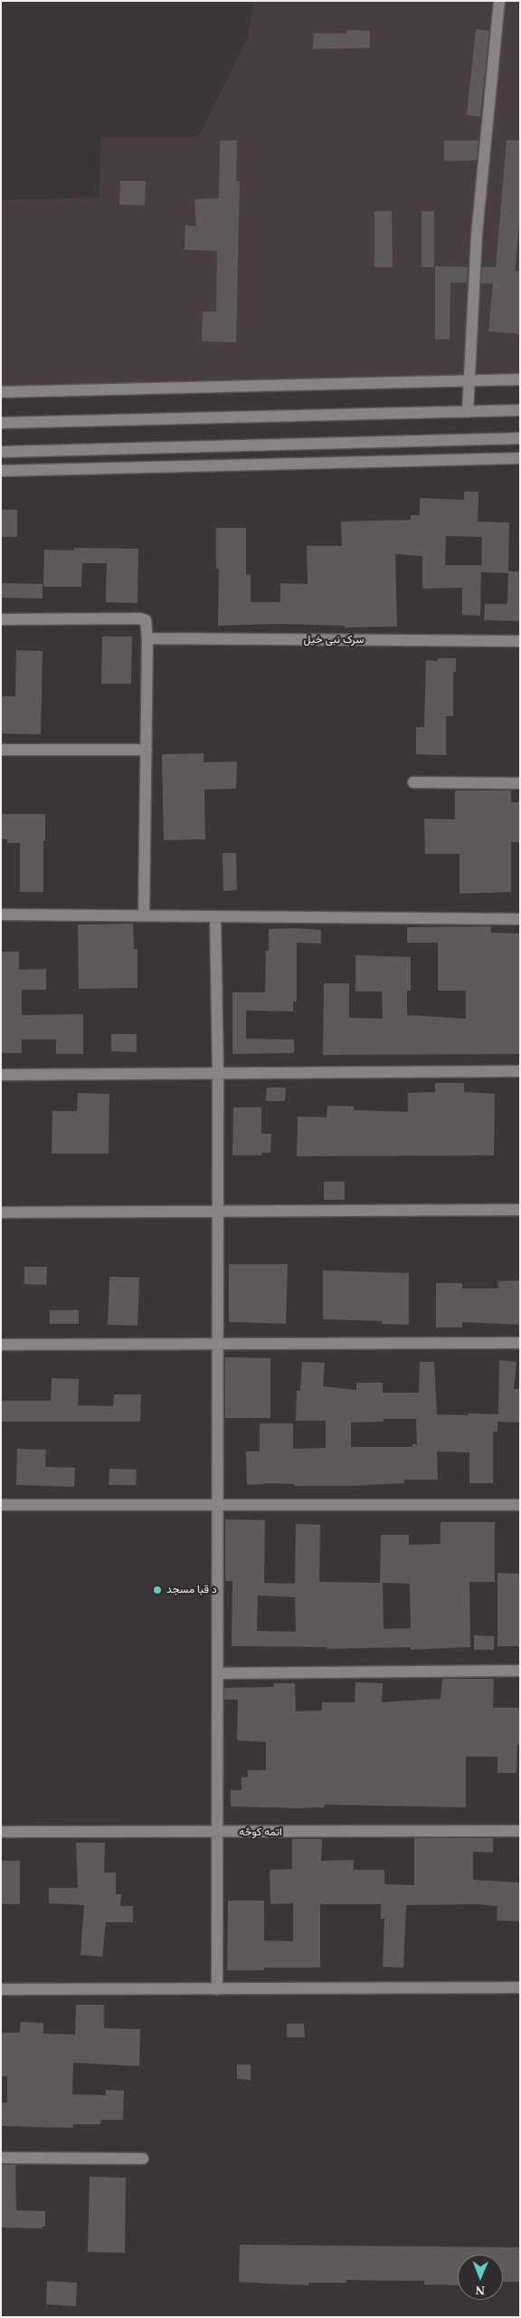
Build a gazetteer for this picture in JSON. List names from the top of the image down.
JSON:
{
  "streets": {
    "street": ["سرک نبی خیل", "اتمه کوڅه"]
  },
  "places": ["د قبا مسجد"],
  "north": "bottom"
}
